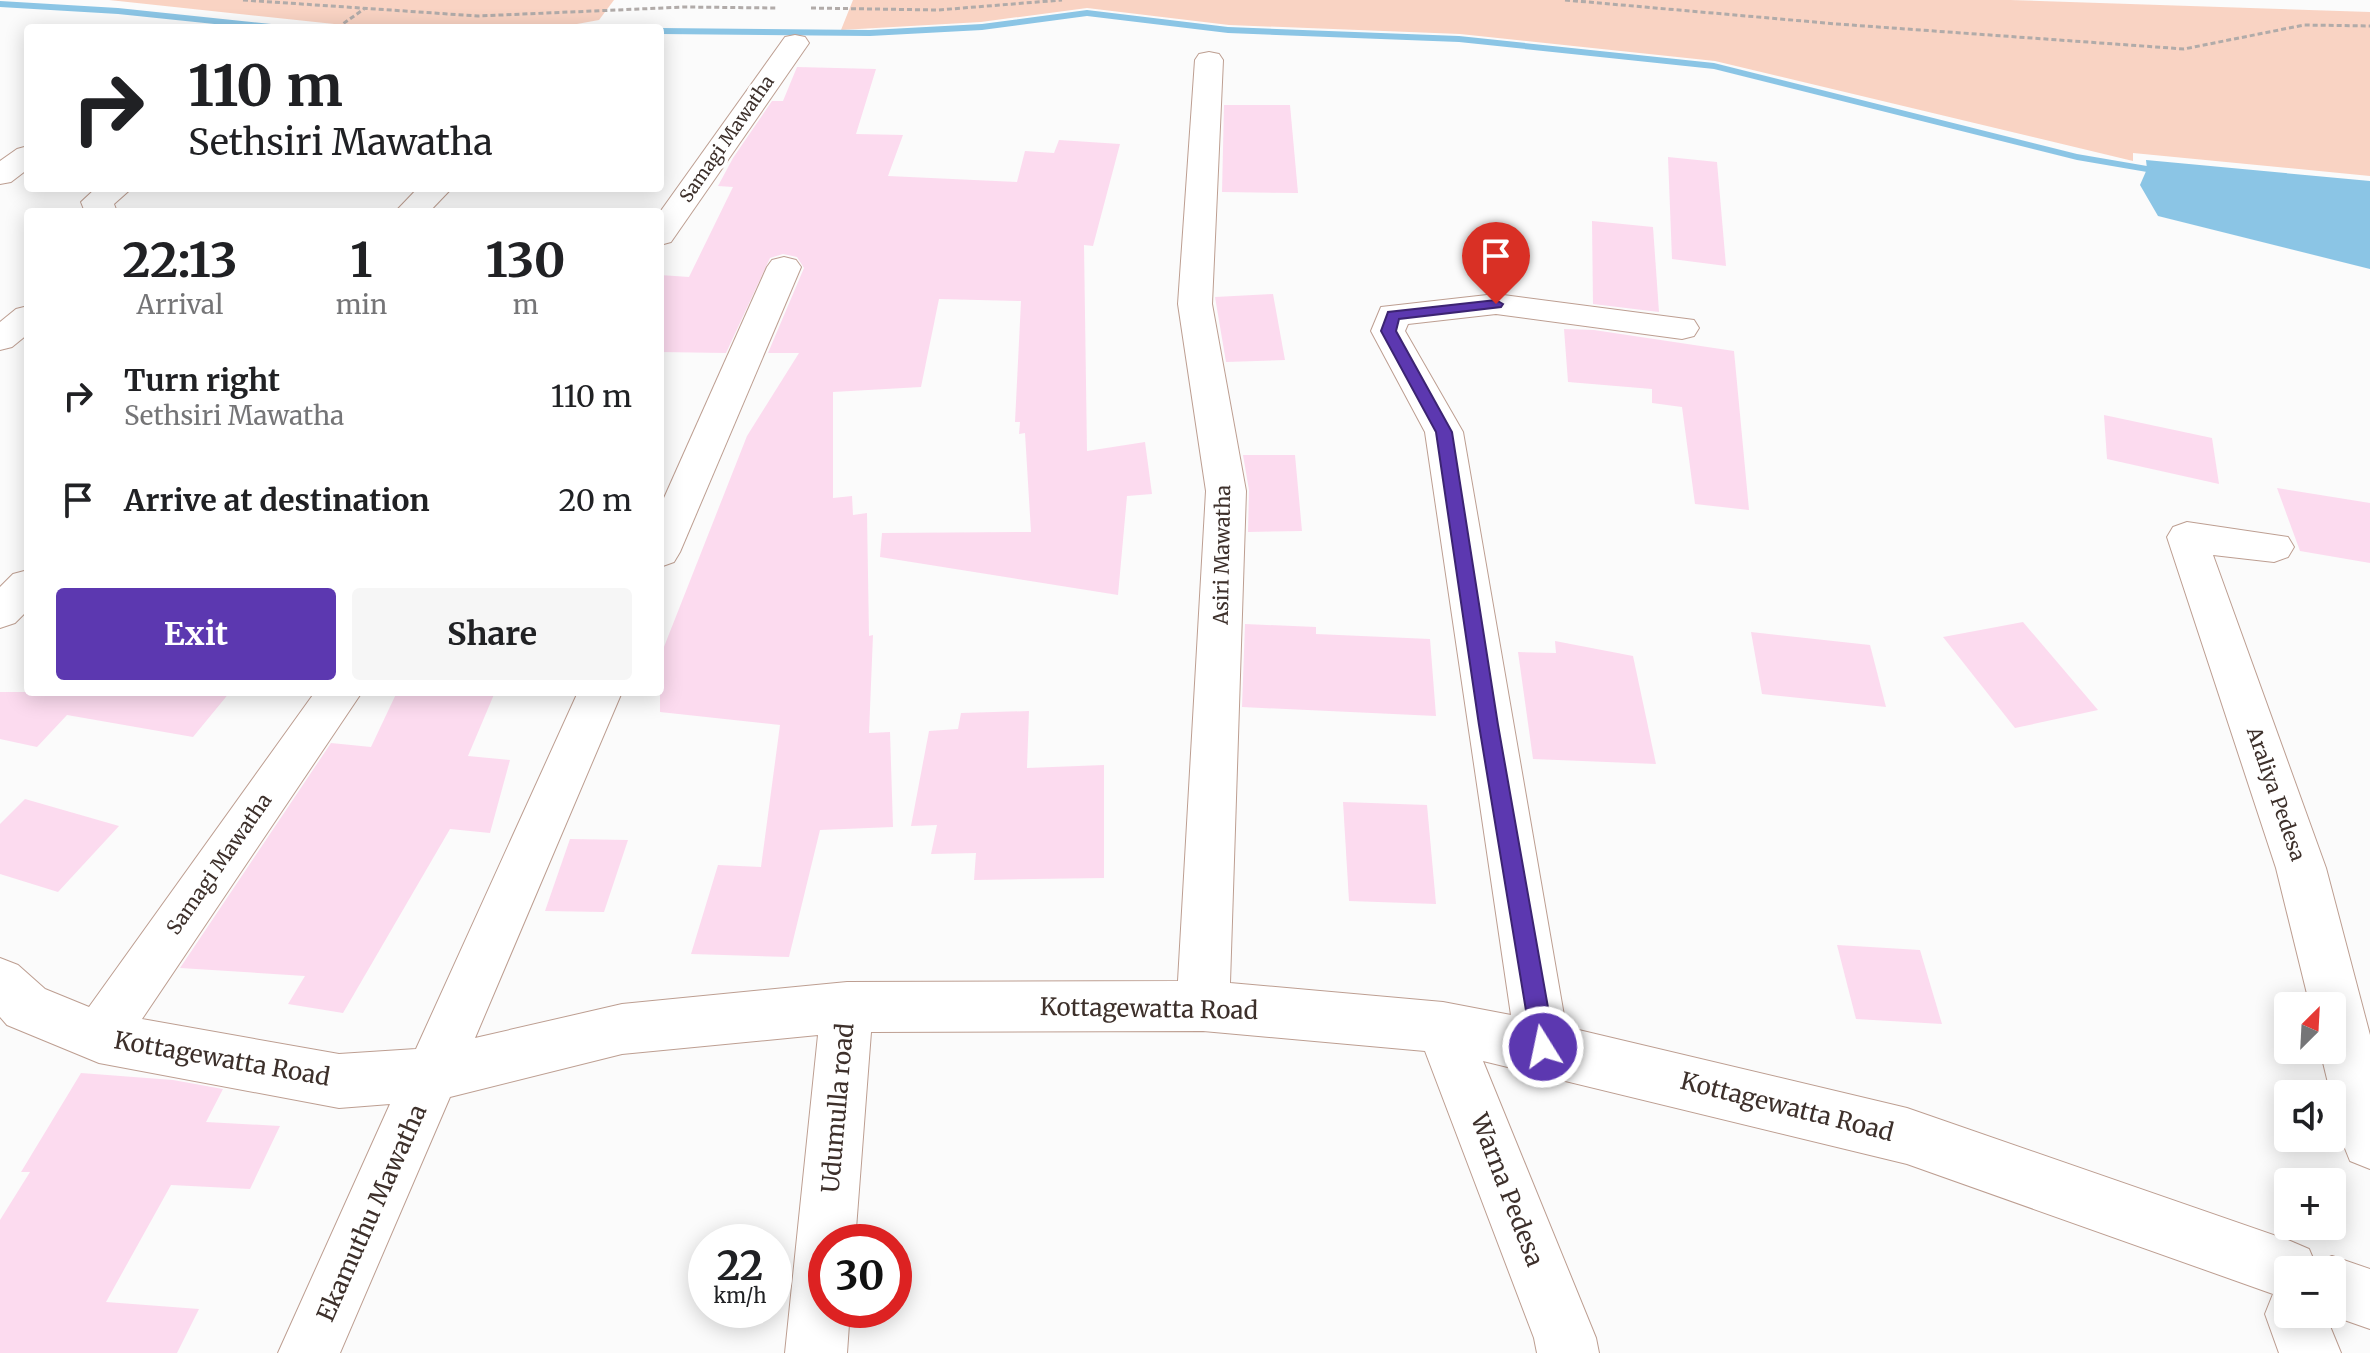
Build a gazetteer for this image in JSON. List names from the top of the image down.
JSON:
{
  "streets": {
    "street": [
      "Samagi Mawatha",
      "Asiri Mawatha",
      "Araliya Pedesa",
      "Kottagewatta Road",
      "Udumulla road",
      "Warna Pedesa",
      "Ekamuthu Mawatha"
    ]
  },
  "crossings": [
    ["Samagi Mawatha", "Kottagewatta Road"],
    ["Asiri Mawatha", "Kottagewatta Road"],
    ["Kottagewatta Road", "Udumulla road"],
    ["Kottagewatta Road", "Warna Pedesa"],
    ["Kottagewatta Road", "Ekamuthu Mawatha"]
  ],
  "north": "top right",
  "page": {
    "turn": ["110 m", "Sethsiri Mawatha"],
    "eta": [
      "22:13",
      "Arrival",
      "1",
      "min",
      "130",
      "m"
    ],
    "list": [
      {
        "name": "Turn right",
        "note": "Sethsiri Mawatha",
        "value": "110 m"
      },
      {
        "name": "Arrive at destination",
        "value": "20 m"
      }
    ],
    "buttons": ["Exit", "Share"],
    "map_buttons": ["+", "−"],
    "speed": "22 km/h",
    "limit": "30"
  }
}
